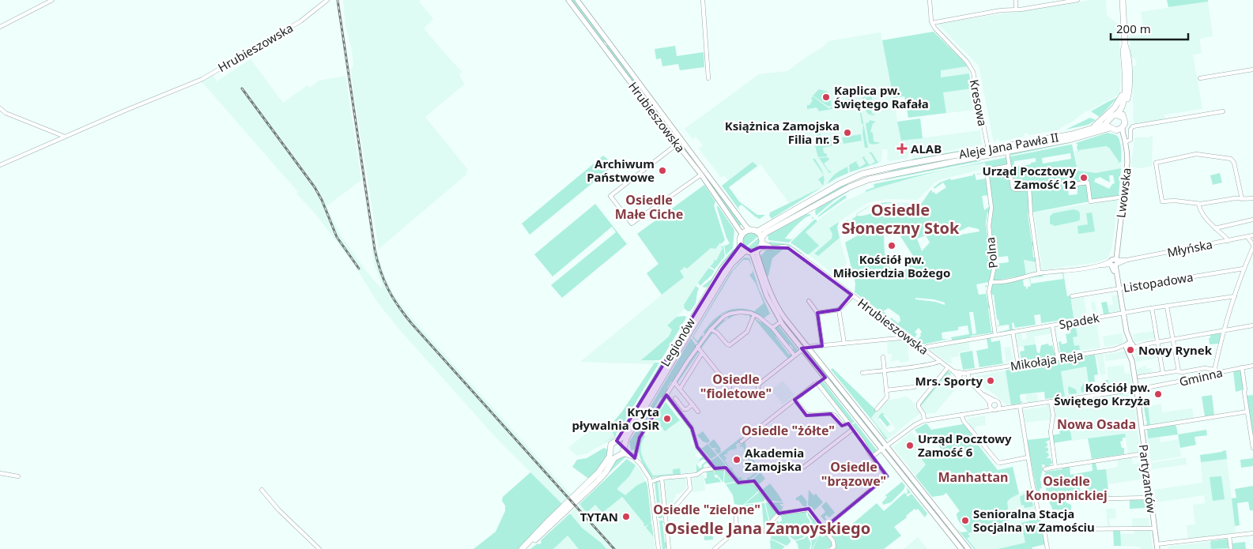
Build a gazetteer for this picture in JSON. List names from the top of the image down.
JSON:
{
  "streets": {
    "highway": ["Aleje Jana Pawła II", "Legionów"],
    "main road": ["Hrubieszowska", "Lwowska", "Partyzantów"],
    "street": [
      "Kresowa",
      "Młyńska",
      "Polna",
      "Listopadowa",
      "Spadek",
      "Mikołaja Reja",
      "Gminna"
    ]
  },
  "crossings": [
    ["Hrubieszowska", "Aleje Jana Pawła II"],
    ["Hrubieszowska", "Spadek"],
    ["Hrubieszowska", "Legionów"],
    ["Hrubieszowska", "Mikołaja Reja"],
    ["Kresowa", "Aleje Jana Pawła II"],
    ["Aleje Jana Pawła II", "Lwowska"],
    ["Aleje Jana Pawła II", "Legionów"],
    ["Lwowska", "Młyńska"],
    ["Lwowska", "Listopadowa"],
    ["Lwowska", "Spadek"],
    ["Lwowska", "Mikołaja Reja"],
    ["Lwowska", "Partyzantów"],
    ["Młyńska", "Polna"],
    ["Polna", "Spadek"],
    ["Mikołaja Reja", "Partyzantów"],
    ["Gminna", "Partyzantów"]
  ],
  "districts": [
    "Osiedle Małe Ciche",
    "Osiedle Słoneczny Stok",
    "Osiedle \"fioletowe\"",
    "Nowa Osada",
    "Osiedle \"żółte\"",
    "Osiedle \"brązowe\"",
    "Manhattan",
    "Osiedle Konopnickiej",
    "Osiedle \"zielone\"",
    "Osiedle Jana Zamoyskiego"
  ],
  "places": {
    "other": [
      "Kaplica pw. Świętego Rafała",
      "Książnica Zamojska Filia nr. 5",
      "Archiwum Państwowe",
      "Urząd Pocztowy Zamość 12",
      "Kościół pw. Miłosierdzia Bożego",
      "Nowy Rynek",
      "Mrs. Sporty",
      "Kościół pw. Świętego Krzyża",
      "Kryta pływalnia OSiR",
      "Urząd Pocztowy Zamość 6",
      "Akademia Zamojska",
      "TYTAN",
      "Senioralna Stacja Socjalna w Zamościu"
    ],
    "health": ["ALAB"]
  },
  "scale_bar": "200 m"
}
